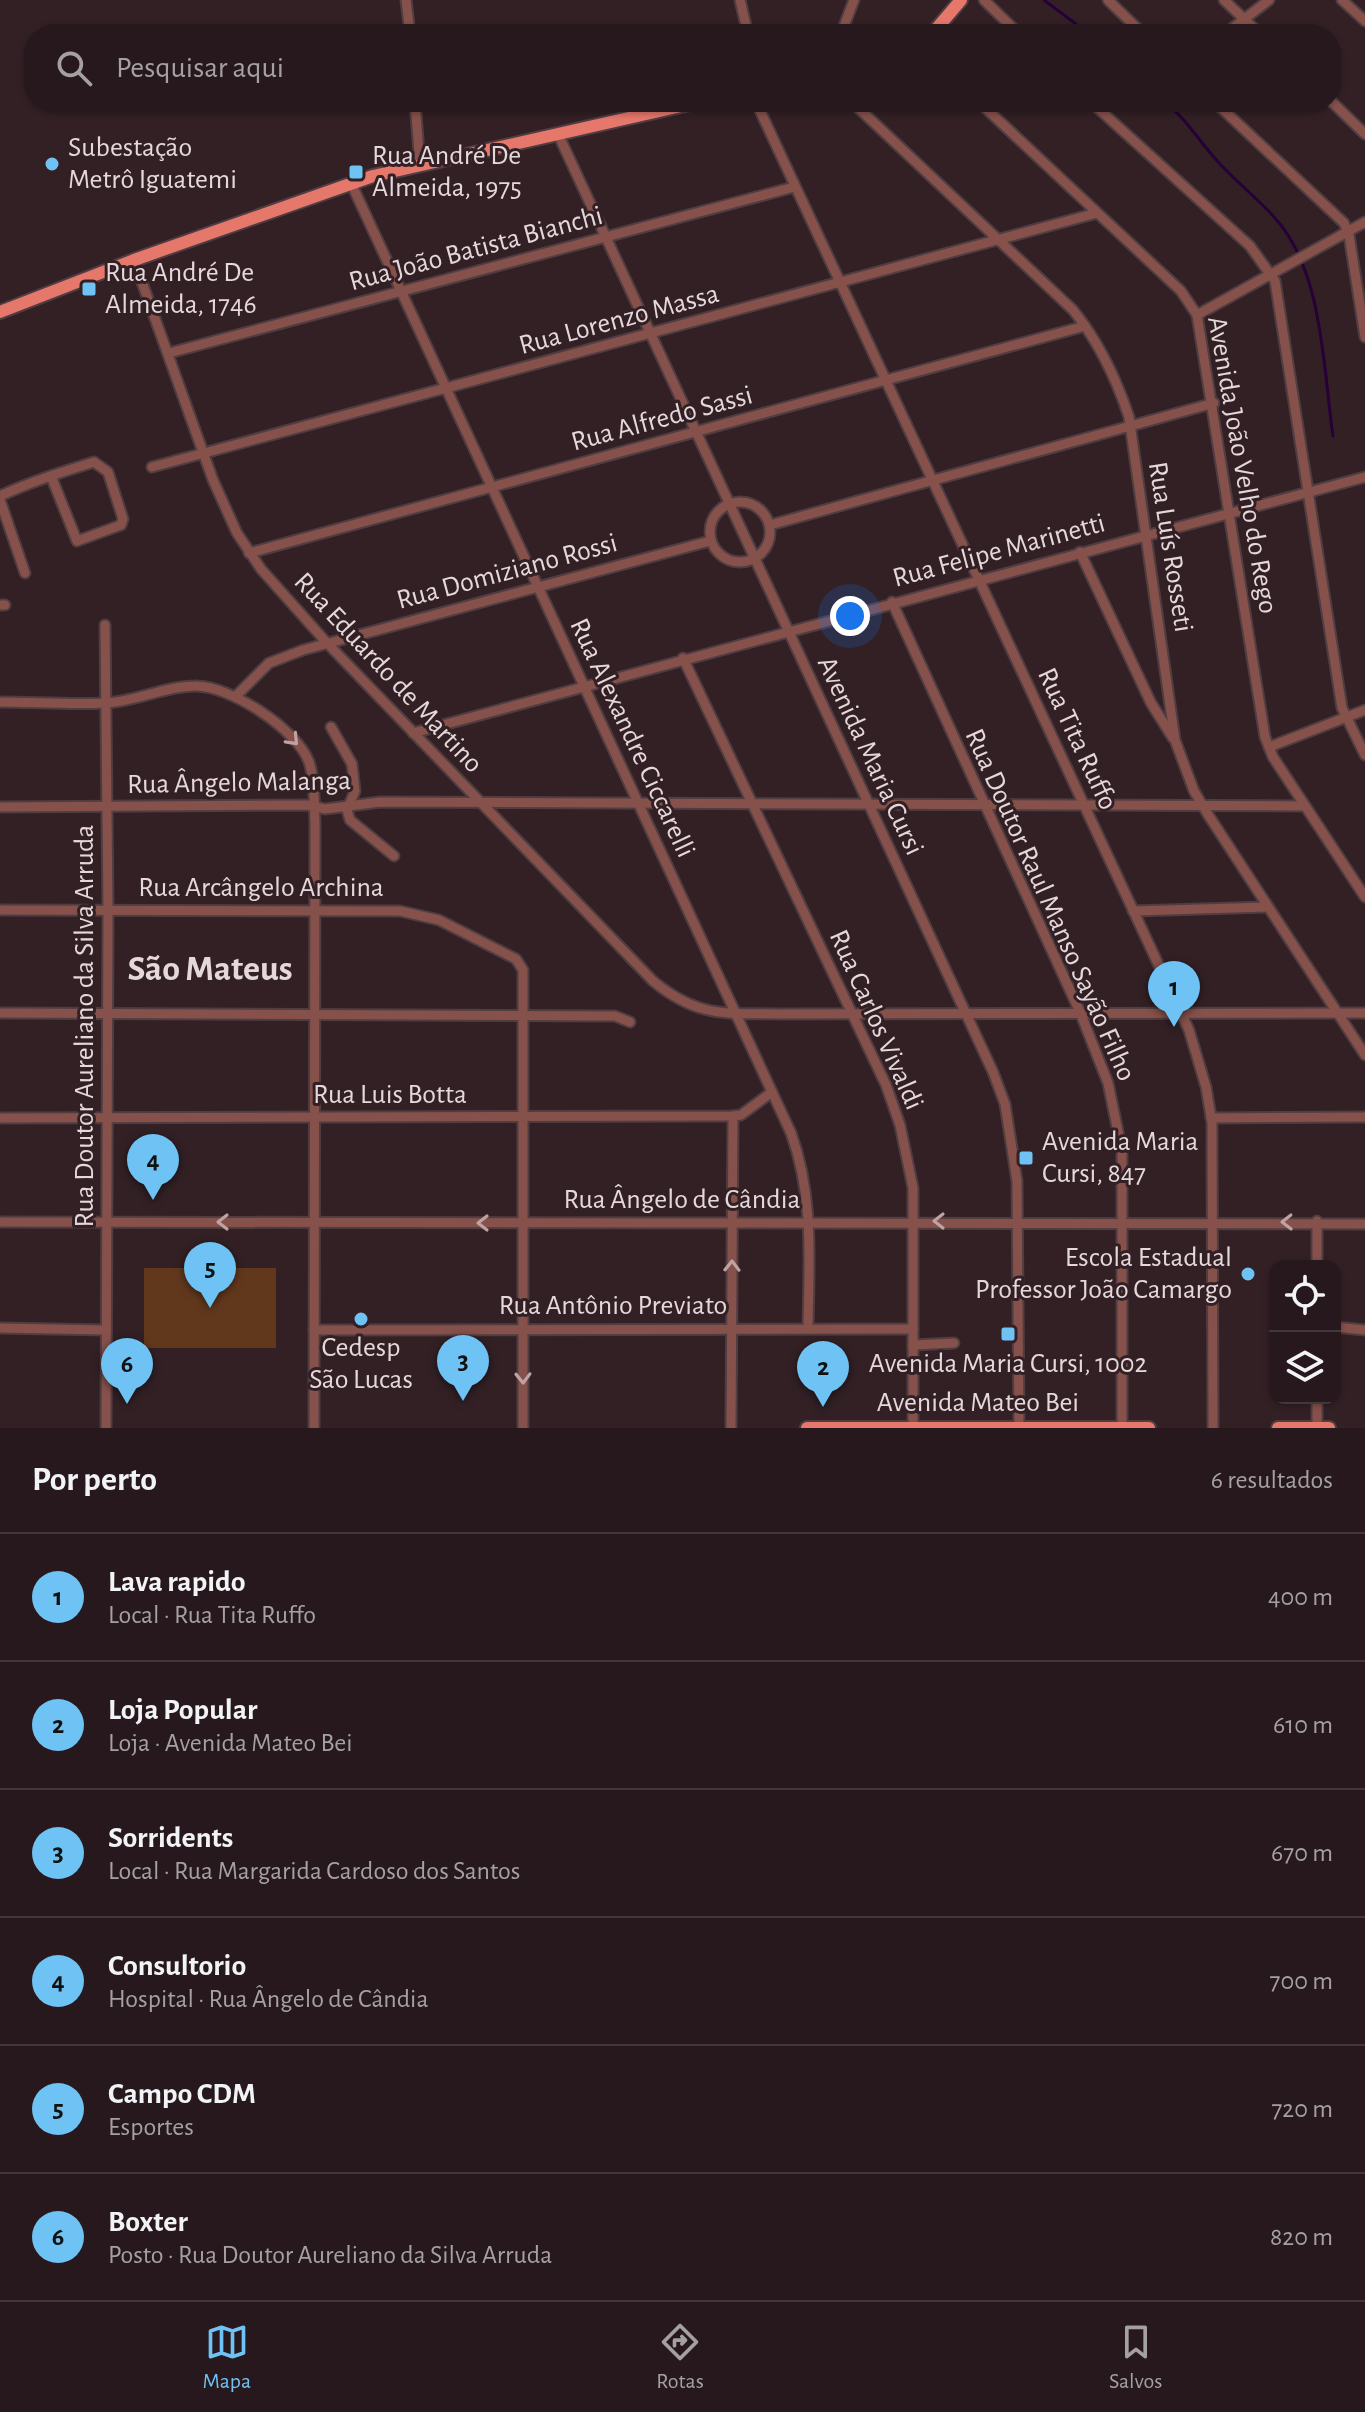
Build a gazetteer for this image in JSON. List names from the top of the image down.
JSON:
{
  "streets": {
    "main road": ["Avenida Mateo Bei"],
    "street": [
      "Rua João Batista Bianchi",
      "Rua Lorenzo Massa",
      "Rua Alfredo Sassi",
      "Avenida João Velho do Rego",
      "Rua Luís Rosseti",
      "Rua Felipe Marinetti",
      "Rua Domiziano Rossi",
      "Rua Eduardo de Martino",
      "Rua Alexandre Ciccarelli",
      "Rua Tita Ruffo",
      "Avenida Maria Cursi",
      "Rua Ângelo Malanga",
      "Rua Arcângelo Archina",
      "Rua Doutor Raul Manso Sayão Filho",
      "Rua Carlos Vivaldi",
      "Rua Doutor Aureliano da Silva Arruda",
      "Rua Luis Botta",
      "Rua Ângelo de Cândia",
      "Rua Antônio Previato"
    ]
  },
  "crossings": [
    ["Rua João Batista Bianchi", "Rua Eduardo de Martino"],
    ["Rua João Batista Bianchi", "Rua Alexandre Ciccarelli"],
    ["Rua João Batista Bianchi", "Rua Tita Ruffo"],
    ["Rua João Batista Bianchi", "Avenida Maria Cursi"],
    ["Rua Lorenzo Massa", "Avenida João Velho do Rego"],
    ["Rua Lorenzo Massa", "Rua Luís Rosseti"],
    ["Rua Lorenzo Massa", "Rua Eduardo de Martino"],
    ["Rua Lorenzo Massa", "Rua Alexandre Ciccarelli"],
    ["Rua Lorenzo Massa", "Rua Tita Ruffo"],
    ["Rua Lorenzo Massa", "Avenida Maria Cursi"],
    ["Rua Alfredo Sassi", "Rua Luís Rosseti"],
    ["Rua Alfredo Sassi", "Rua Eduardo de Martino"],
    ["Rua Alfredo Sassi", "Rua Alexandre Ciccarelli"],
    ["Rua Alfredo Sassi", "Rua Tita Ruffo"],
    ["Rua Alfredo Sassi", "Avenida Maria Cursi"],
    ["Avenida João Velho do Rego", "Rua Felipe Marinetti"],
    ["Avenida João Velho do Rego", "Rua Ângelo Malanga"],
    ["Rua Luís Rosseti", "Rua Felipe Marinetti"],
    ["Rua Luís Rosseti", "Rua Eduardo de Martino"],
    ["Rua Luís Rosseti", "Rua Ângelo Malanga"],
    ["Rua Felipe Marinetti", "Rua Eduardo de Martino"],
    ["Rua Felipe Marinetti", "Rua Alexandre Ciccarelli"],
    ["Rua Felipe Marinetti", "Rua Tita Ruffo"],
    ["Rua Felipe Marinetti", "Avenida Maria Cursi"],
    ["Rua Felipe Marinetti", "Rua Doutor Raul Manso Sayão Filho"],
    ["Rua Felipe Marinetti", "Rua Carlos Vivaldi"],
    ["Rua Domiziano Rossi", "Rua Eduardo de Martino"],
    ["Rua Domiziano Rossi", "Rua Alexandre Ciccarelli"],
    ["Rua Eduardo de Martino", "Rua Alexandre Ciccarelli"],
    ["Rua Eduardo de Martino", "Rua Tita Ruffo"],
    ["Rua Eduardo de Martino", "Avenida Maria Cursi"],
    ["Rua Eduardo de Martino", "Rua Ângelo Malanga"],
    ["Rua Eduardo de Martino", "Rua Doutor Raul Manso Sayão Filho"],
    ["Rua Eduardo de Martino", "Rua Carlos Vivaldi"],
    ["Rua Alexandre Ciccarelli", "Rua Ângelo Malanga"],
    ["Rua Alexandre Ciccarelli", "Rua Ângelo de Cândia"],
    ["Rua Alexandre Ciccarelli", "Rua Antônio Previato"],
    ["Rua Tita Ruffo", "Rua Ângelo Malanga"],
    ["Rua Tita Ruffo", "Rua Ângelo de Cândia"],
    ["Avenida Maria Cursi", "Rua Ângelo Malanga"],
    ["Avenida Maria Cursi", "Rua Ângelo de Cândia"],
    ["Avenida Maria Cursi", "Avenida Mateo Bei"],
    ["Rua Ângelo Malanga", "Rua Doutor Raul Manso Sayão Filho"],
    ["Rua Ângelo Malanga", "Rua Carlos Vivaldi"],
    ["Rua Ângelo Malanga", "Rua Doutor Aureliano da Silva Arruda"],
    ["Rua Arcângelo Archina", "Rua Doutor Aureliano da Silva Arruda"],
    ["Rua Doutor Raul Manso Sayão Filho", "Rua Ângelo de Cândia"],
    ["Rua Doutor Raul Manso Sayão Filho", "Avenida Mateo Bei"],
    ["Rua Carlos Vivaldi", "Rua Ângelo de Cândia"],
    ["Rua Carlos Vivaldi", "Rua Antônio Previato"],
    ["Rua Carlos Vivaldi", "Avenida Mateo Bei"],
    ["Rua Doutor Aureliano da Silva Arruda", "Rua Luis Botta"],
    ["Rua Doutor Aureliano da Silva Arruda", "Rua Ângelo de Cândia"]
  ],
  "one_way": ["Rua Ângelo de Cândia"],
  "districts": ["São Mateus"],
  "places": {
    "other": ["Subestação Metrô Iguatemi", "Escola Estadual Professor João Camargo", "Cedesp São Lucas"],
    "transit": [
      "Rua André De Almeida, 1975",
      "Rua André De Almeida, 1746",
      "Avenida Maria Cursi, 847",
      "Avenida Maria Cursi, 1002"
    ]
  },
  "page": {
    "search": "Pesquisar aqui",
    "pins": [
      "1",
      "4",
      "5",
      "3",
      "6",
      "2"
    ],
    "heading": ["Por perto", "6 resultados"],
    "list": [
      {
        "mark": "1",
        "name": "Lava rapido",
        "note": "Local · Rua Tita Ruffo",
        "value": "400 m"
      },
      {
        "mark": "2",
        "name": "Loja Popular",
        "note": "Loja · Avenida Mateo Bei",
        "value": "610 m"
      },
      {
        "mark": "3",
        "name": "Sorridents",
        "note": "Local · Rua Margarida Cardoso dos Santos",
        "value": "670 m"
      },
      {
        "mark": "4",
        "name": "Consultorio",
        "note": "Hospital · Rua Ângelo de Cândia",
        "value": "700 m"
      },
      {
        "mark": "5",
        "name": "Campo CDM",
        "note": "Esportes",
        "value": "720 m"
      },
      {
        "mark": "6",
        "name": "Boxter",
        "note": "Posto · Rua Doutor Aureliano da Silva Arruda",
        "value": "820 m"
      }
    ],
    "nav": ["Mapa", "Rotas", "Salvos"]
  }
}
